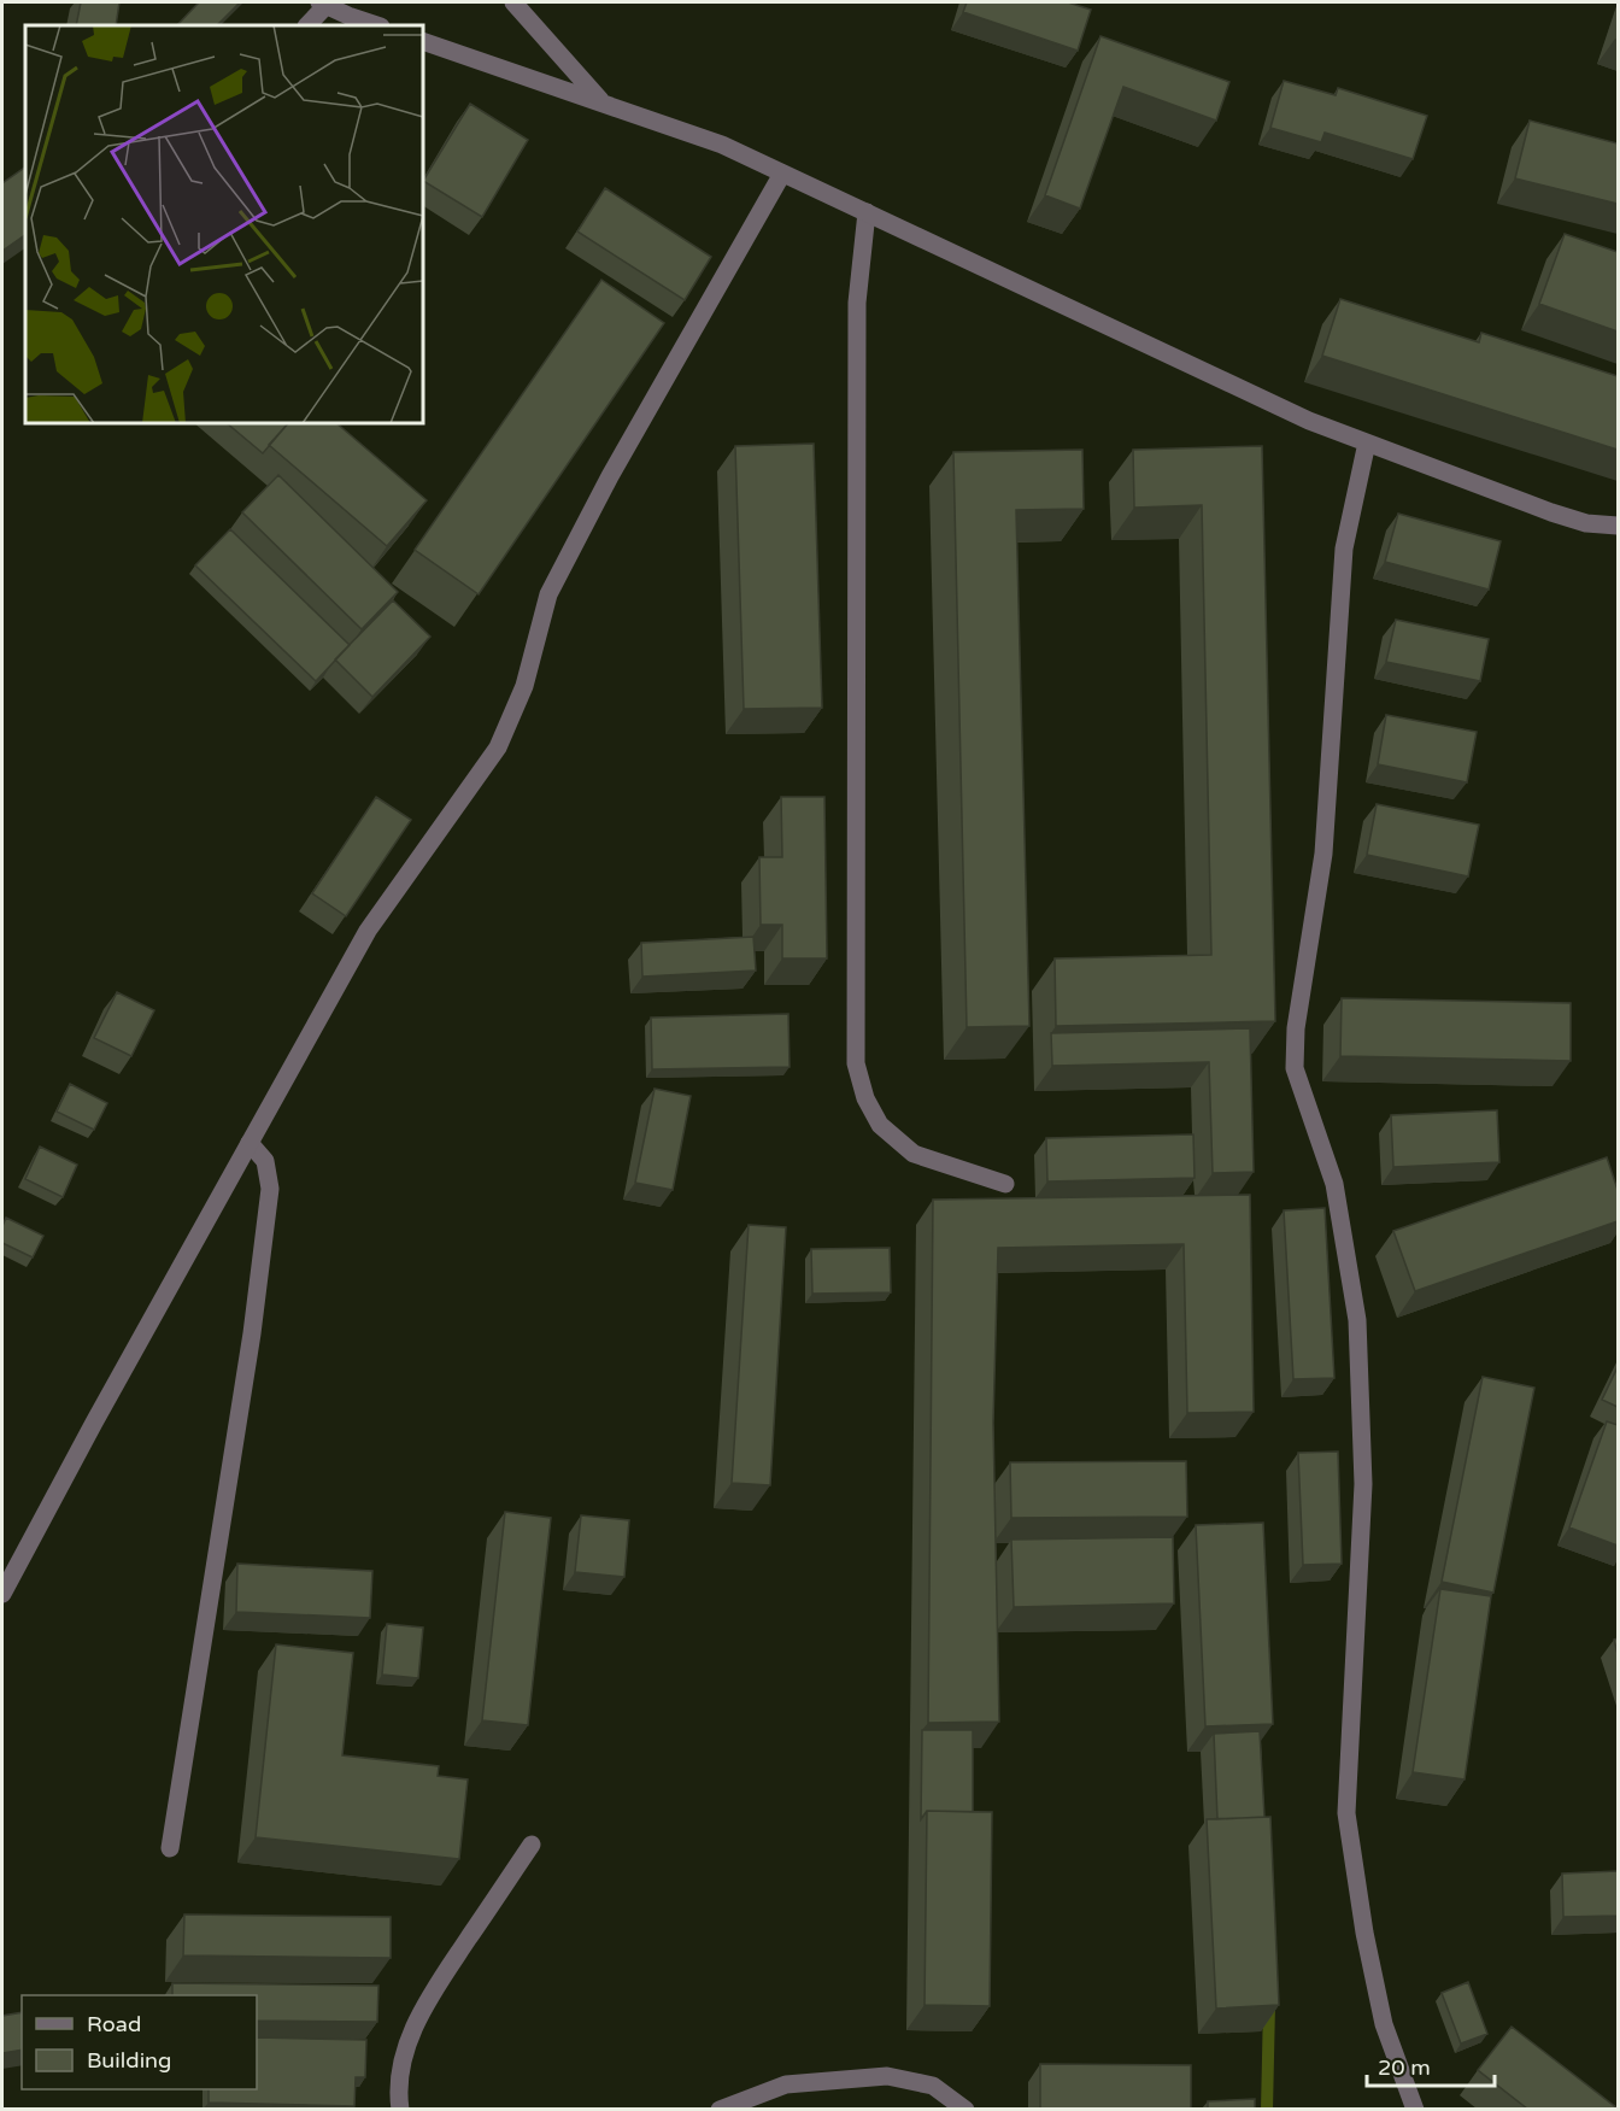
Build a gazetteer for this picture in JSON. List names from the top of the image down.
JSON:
{
  "legend": ["Road", "Building"],
  "scale_bar": "20 m"
}
